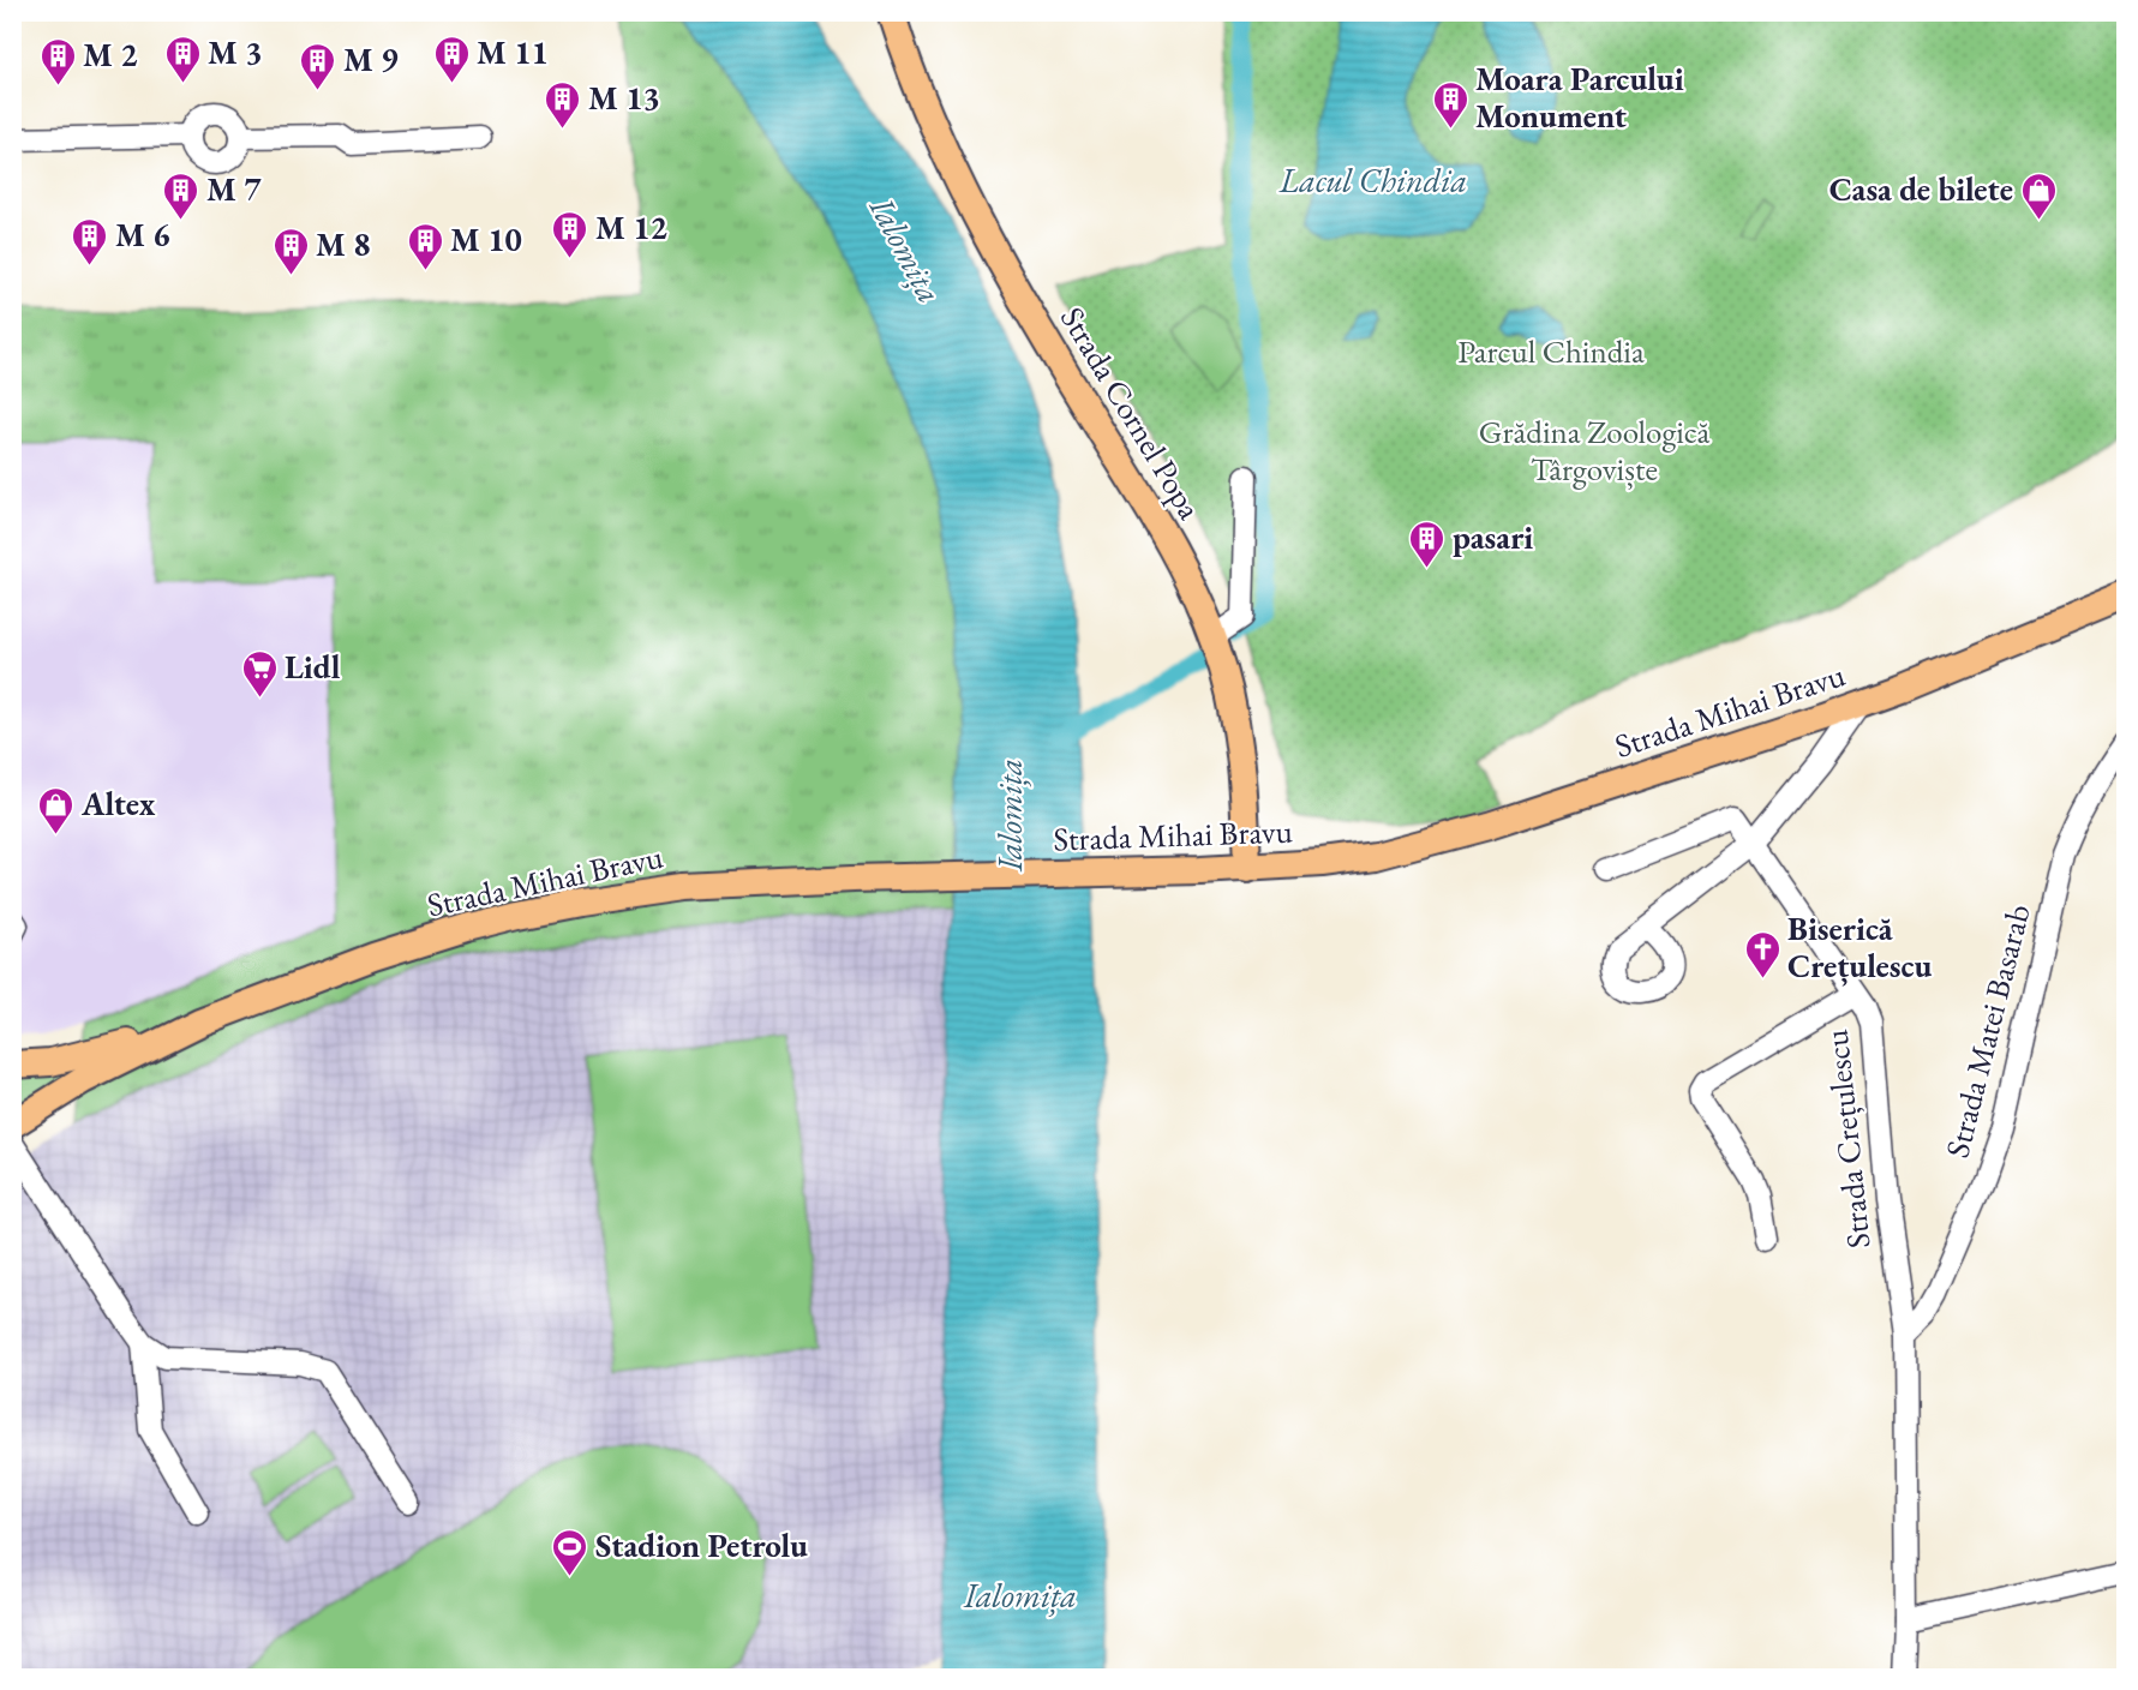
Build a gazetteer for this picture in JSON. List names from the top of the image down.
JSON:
{
  "streets": {
    "main road": ["Strada Cornel Popa", "Strada Mihai Bravu"],
    "street": ["Strada Matei Basarab", "Strada Crețulescu"]
  },
  "crossings": [
    ["Strada Cornel Popa", "Strada Mihai Bravu"],
    ["Strada Matei Basarab", "Strada Crețulescu"]
  ],
  "water": ["Lacul Chindia", "Ialomița"],
  "parks": ["Parcul Chindia", "Grădina Zoologică Târgoviște"],
  "places": {
    "building": [
      "M 3",
      "M 11",
      "M 2",
      "M 9",
      "M 13",
      "Moara Parcului Monument",
      "M 7",
      "M 12",
      "M 6",
      "M 10",
      "M 8",
      "pasari"
    ],
    "shop": ["Casa de bilete", "Altex"],
    "supermarket": ["Lidl"],
    "church": ["Biserică Crețulescu"],
    "sports": ["Stadion Petrolu"]
  }
}
